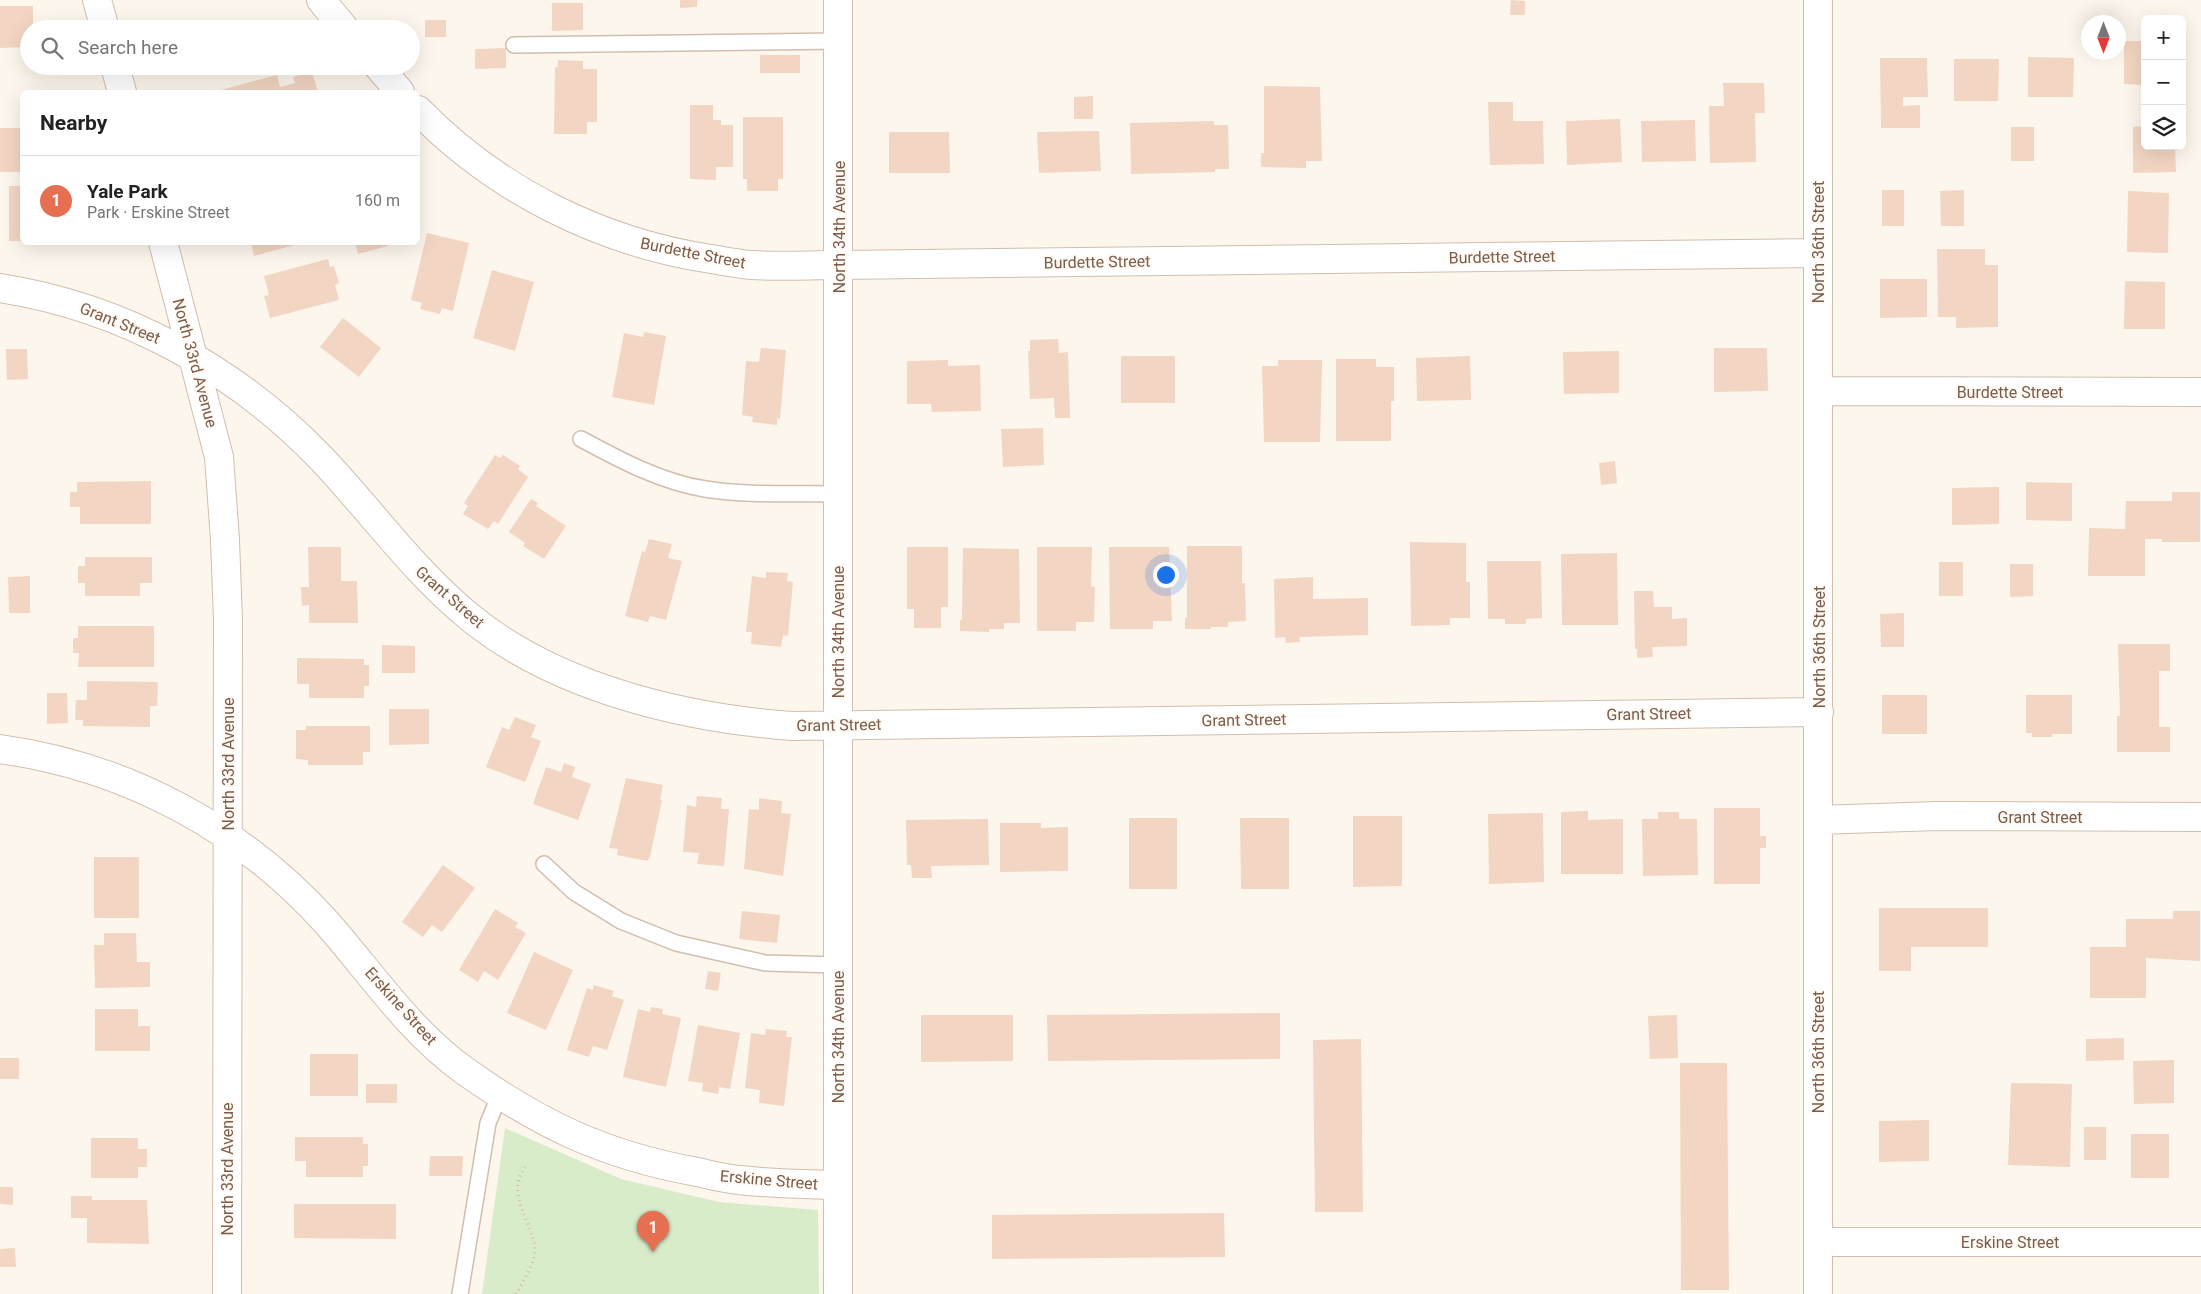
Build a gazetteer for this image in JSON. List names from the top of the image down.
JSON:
{
  "streets": {
    "street": [
      "North 34th Avenue",
      "North 36th Street",
      "Burdette Street",
      "Grant Street",
      "North 33rd Avenue",
      "Erskine Street"
    ]
  },
  "crossings": [
    ["North 34th Avenue", "Burdette Street"],
    ["North 34th Avenue", "Grant Street"],
    ["North 34th Avenue", "Erskine Street"],
    ["North 36th Street", "Burdette Street"],
    ["North 36th Street", "Grant Street"],
    ["North 36th Street", "Erskine Street"],
    ["Grant Street", "North 33rd Avenue"],
    ["North 33rd Avenue", "Erskine Street"]
  ],
  "north": "bottom",
  "page": {
    "map_buttons": ["+", "−"],
    "search": "Search here",
    "heading": "Nearby",
    "list": [
      {
        "mark": "1",
        "name": "Yale Park",
        "note": "Park · Erskine Street",
        "value": "160 m"
      }
    ],
    "pins": "1"
  }
}
